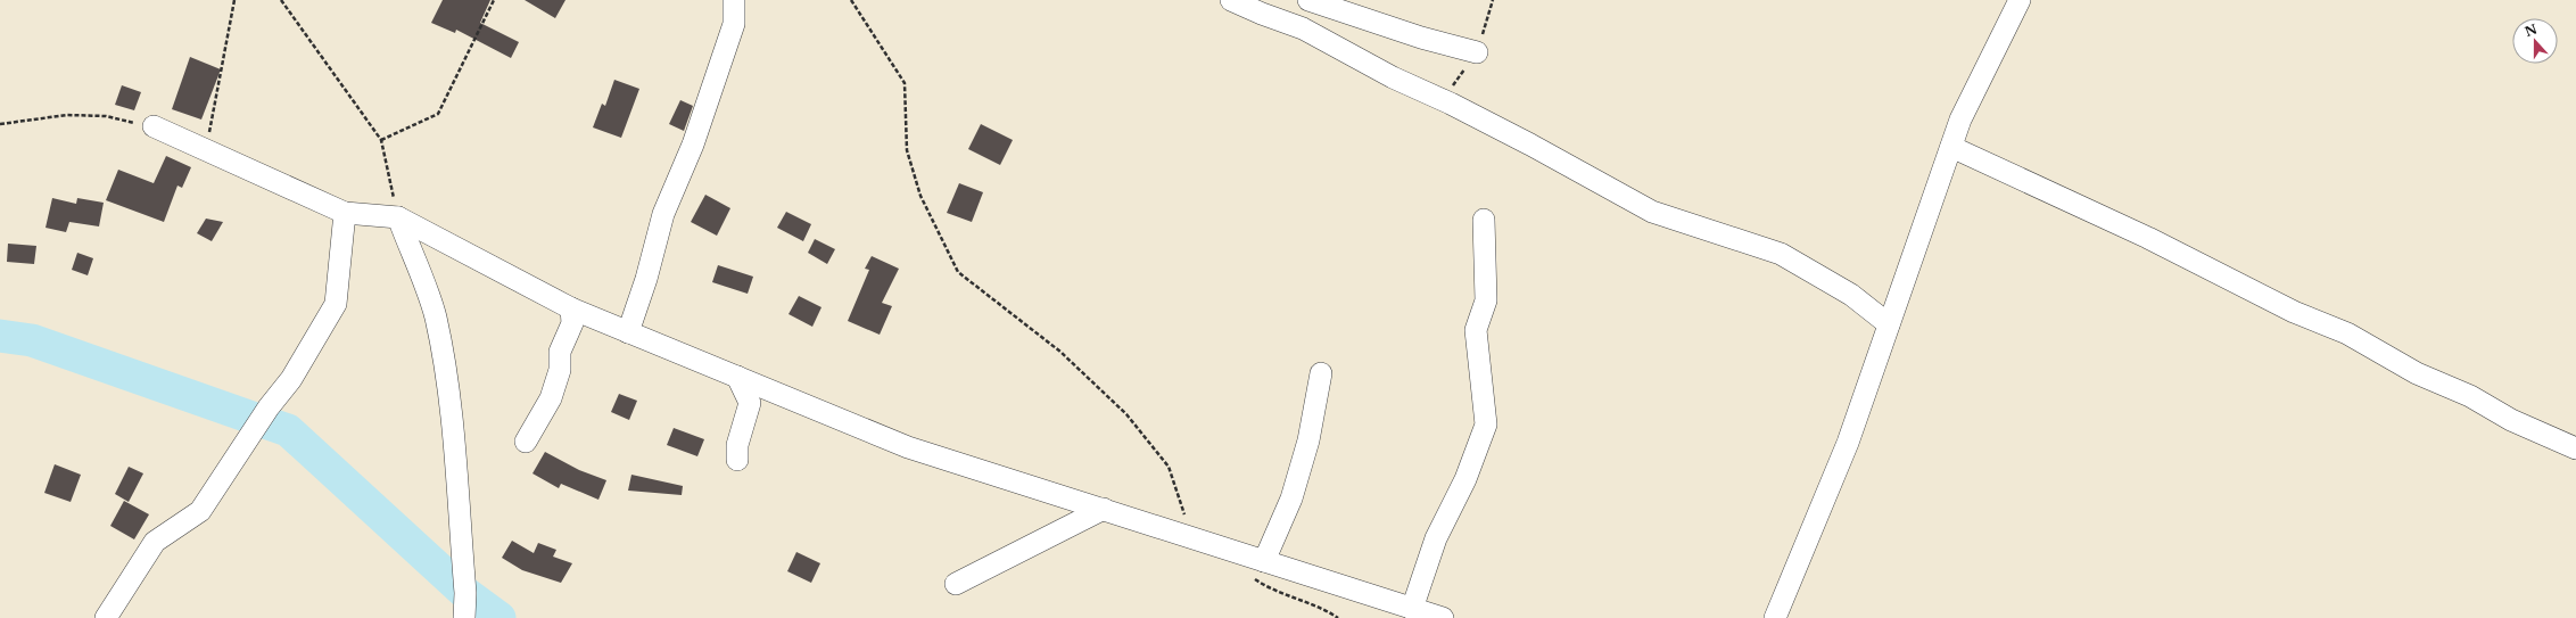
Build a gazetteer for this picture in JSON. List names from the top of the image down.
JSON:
{
  "north": "top"
}
